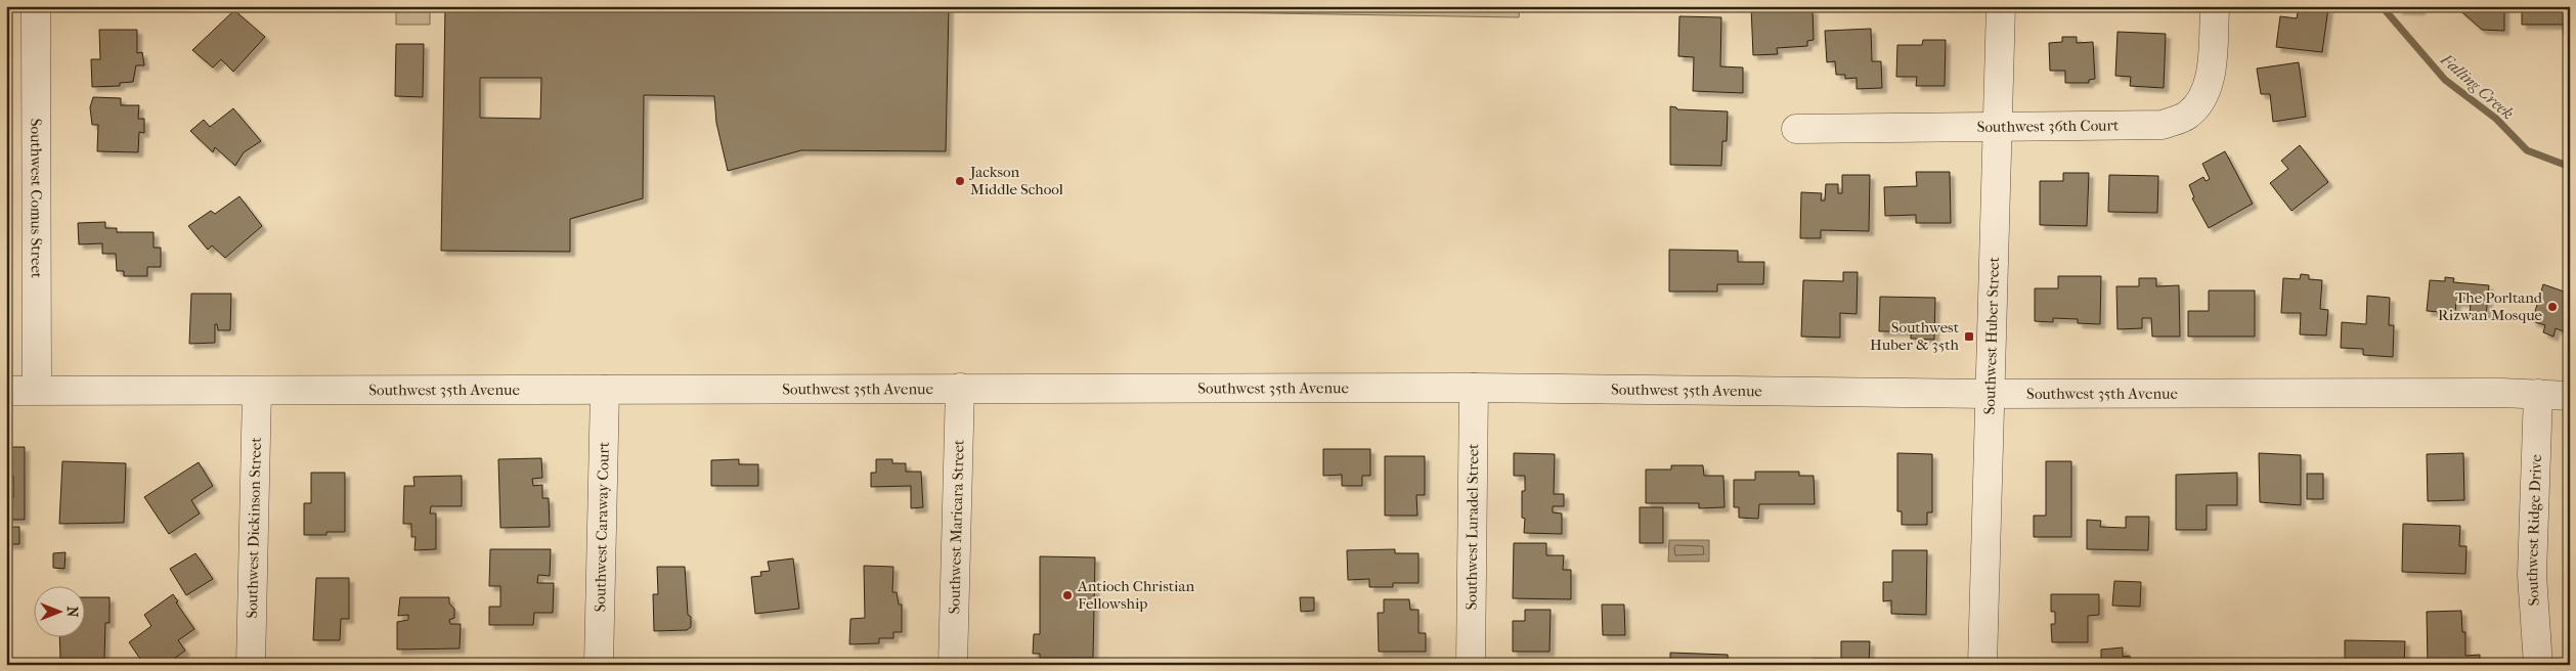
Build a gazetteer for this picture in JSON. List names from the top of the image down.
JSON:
{
  "streets": {
    "street": [
      "Southwest 36th Court",
      "Southwest Comus Street",
      "Southwest Huber Street",
      "Southwest 35th Avenue",
      "Southwest Caraway Court",
      "Southwest Maricara Street",
      "Southwest Luradel Street",
      "Southwest Dickinson Street",
      "Southwest Ridge Drive"
    ]
  },
  "crossings": [
    ["Southwest 36th Court", "Southwest Huber Street"],
    ["Southwest Comus Street", "Southwest 35th Avenue"],
    ["Southwest Huber Street", "Southwest 35th Avenue"],
    ["Southwest 35th Avenue", "Southwest Caraway Court"],
    ["Southwest 35th Avenue", "Southwest Maricara Street"],
    ["Southwest 35th Avenue", "Southwest Luradel Street"],
    ["Southwest 35th Avenue", "Southwest Dickinson Street"],
    ["Southwest 35th Avenue", "Southwest Ridge Drive"]
  ],
  "water": ["Falling Creek"],
  "places": {
    "other": ["Jackson Middle School", "The Porltand Rizwan Mosque", "Antioch Christian Fellowship"],
    "transit": ["Southwest Huber & 35th"]
  },
  "north": "right"
}
